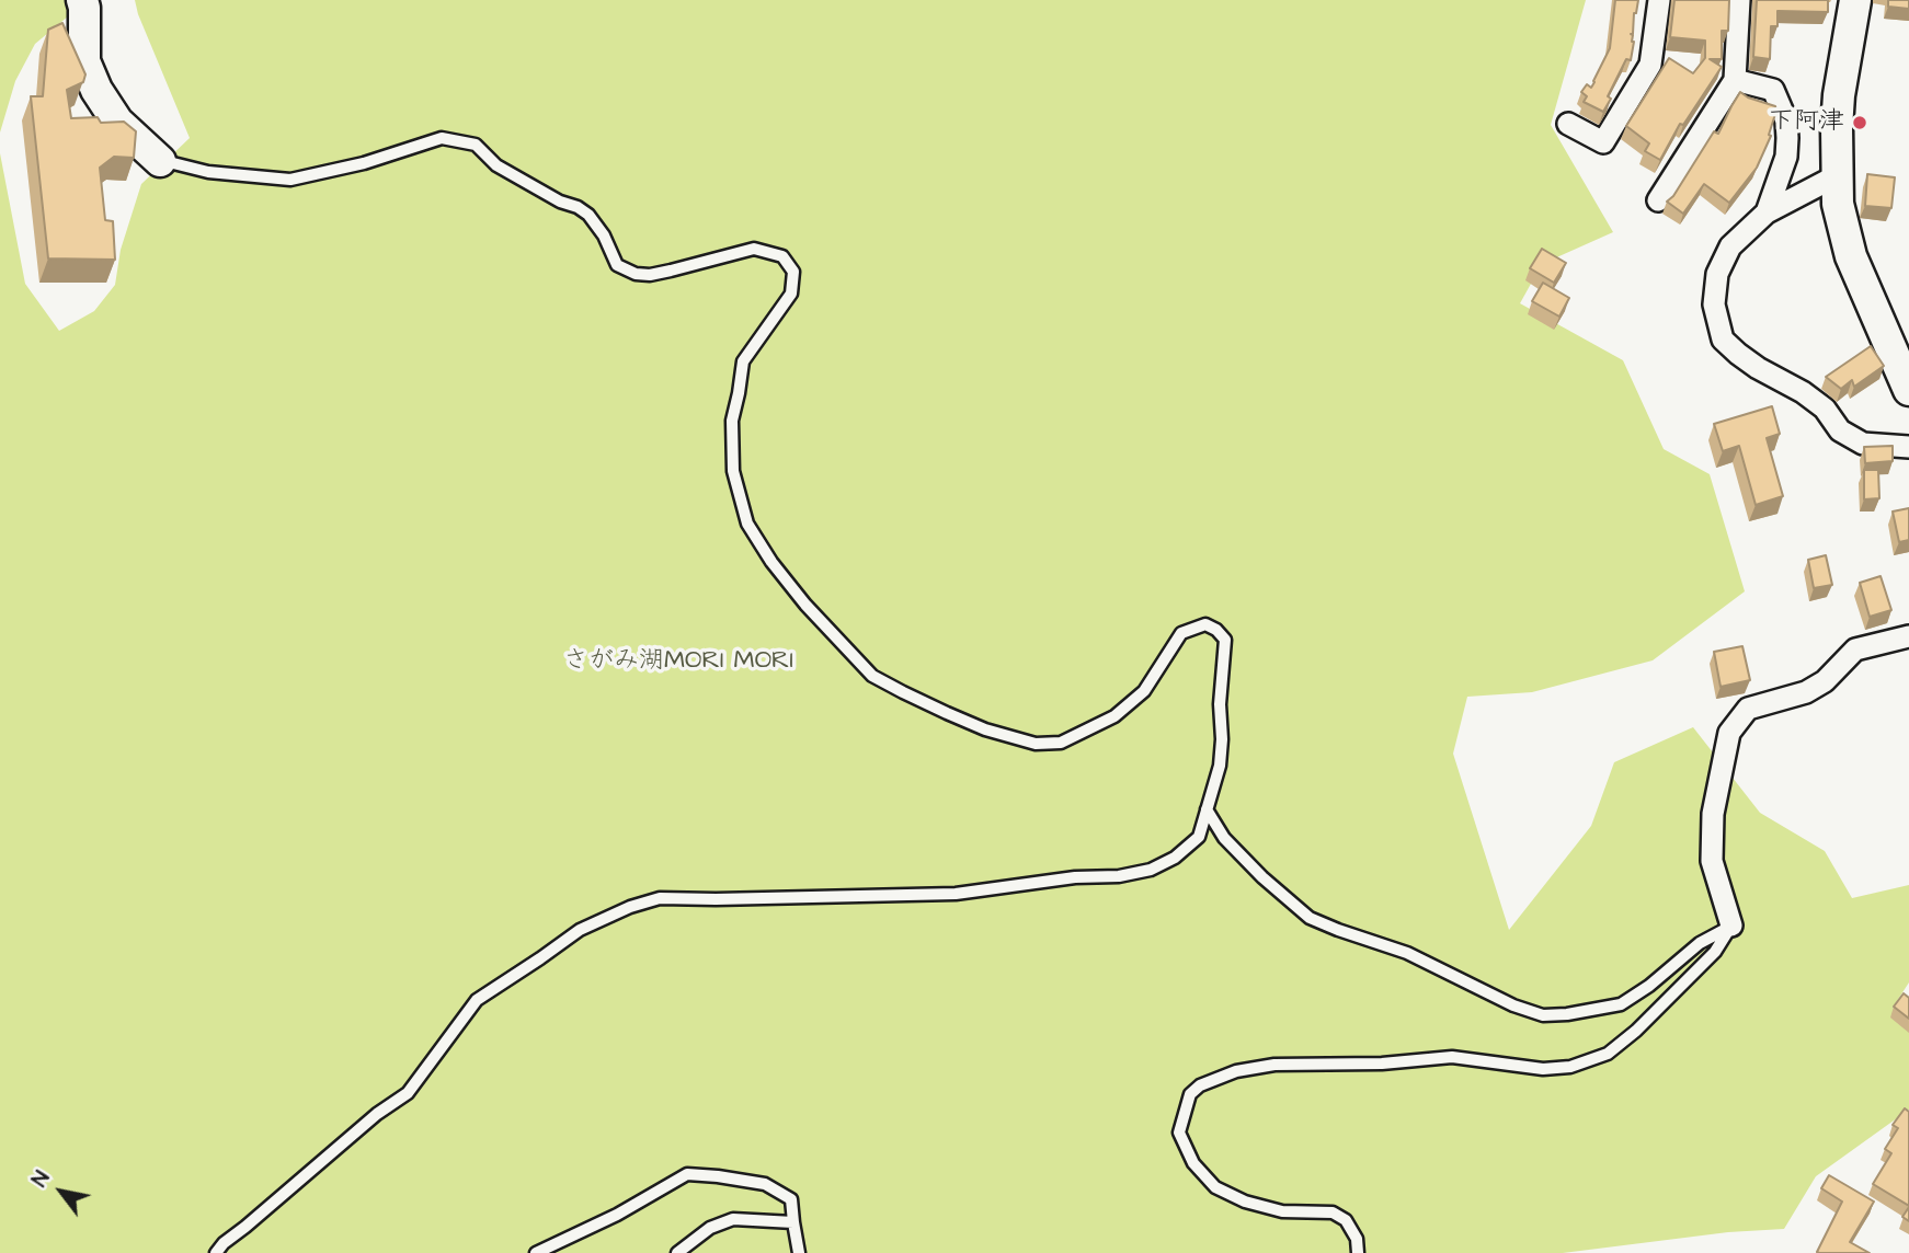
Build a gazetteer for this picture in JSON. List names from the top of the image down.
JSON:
{
  "parks": ["さがみ湖MORI MORI"],
  "places": ["下阿津"],
  "north": "top left"
}
